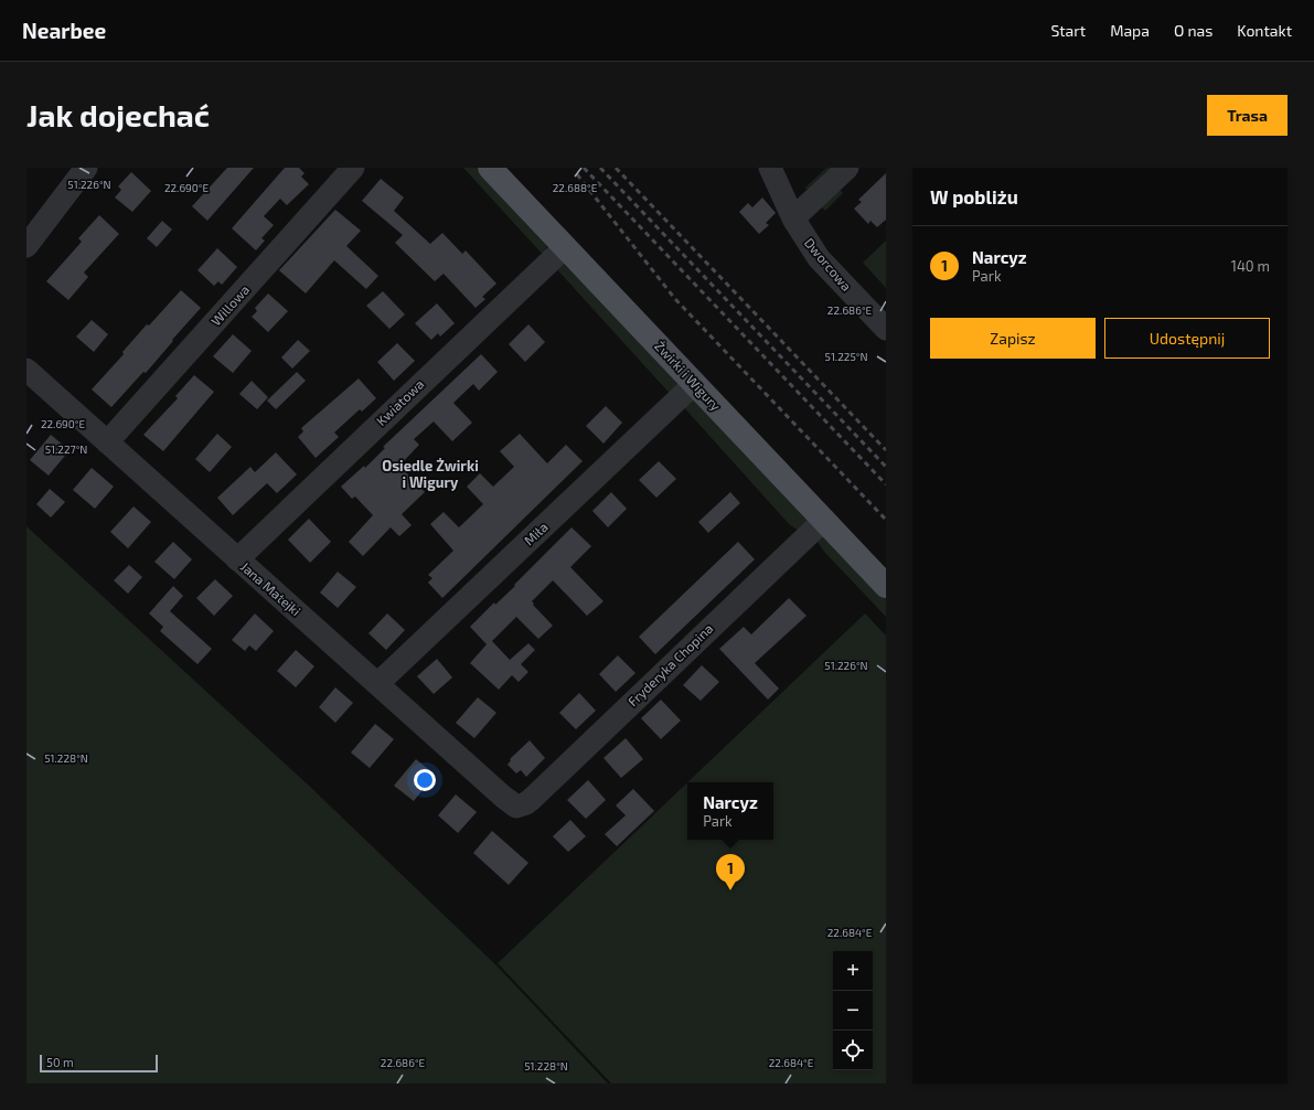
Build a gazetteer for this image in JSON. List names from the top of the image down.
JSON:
{
  "streets": {
    "main road": ["Żwirki i Wigury"],
    "street": [
      "Dworcowa",
      "Willowa",
      "Kwiatowa",
      "Miła",
      "Jana Matejki",
      "Fryderyka Chopina"
    ]
  },
  "crossings": [
    ["Willowa", "Jana Matejki"],
    ["Żwirki i Wigury", "Kwiatowa"],
    ["Żwirki i Wigury", "Miła"],
    ["Żwirki i Wigury", "Fryderyka Chopina"],
    ["Kwiatowa", "Jana Matejki"],
    ["Miła", "Jana Matejki"],
    ["Jana Matejki", "Fryderyka Chopina"]
  ],
  "districts": ["Osiedle Żwirki i Wigury"],
  "scale_bar": "50 m",
  "page": {
    "header": "Nearbee",
    "nav": [
      "Start",
      "Mapa",
      "O nas",
      "Kontakt"
    ],
    "buttons": [
      "Trasa",
      ["Zapisz", "Udostępnij"]
    ],
    "title": "Jak dojechać",
    "heading": "W pobliżu",
    "list": [
      {
        "mark": "1",
        "name": "Narcyz",
        "note": "Park",
        "value": "140 m"
      }
    ],
    "popup": ["Narcyz", "Park"],
    "pins": "1",
    "map_buttons": ["+", "−"],
    "scale": "50 m"
  },
  "coordinates": [
    "51.226°N",
    "22.690°E",
    "22.688°E",
    "22.686°E",
    "51.225°N",
    "51.227°N",
    "51.228°N",
    "22.684°E"
  ]
}
